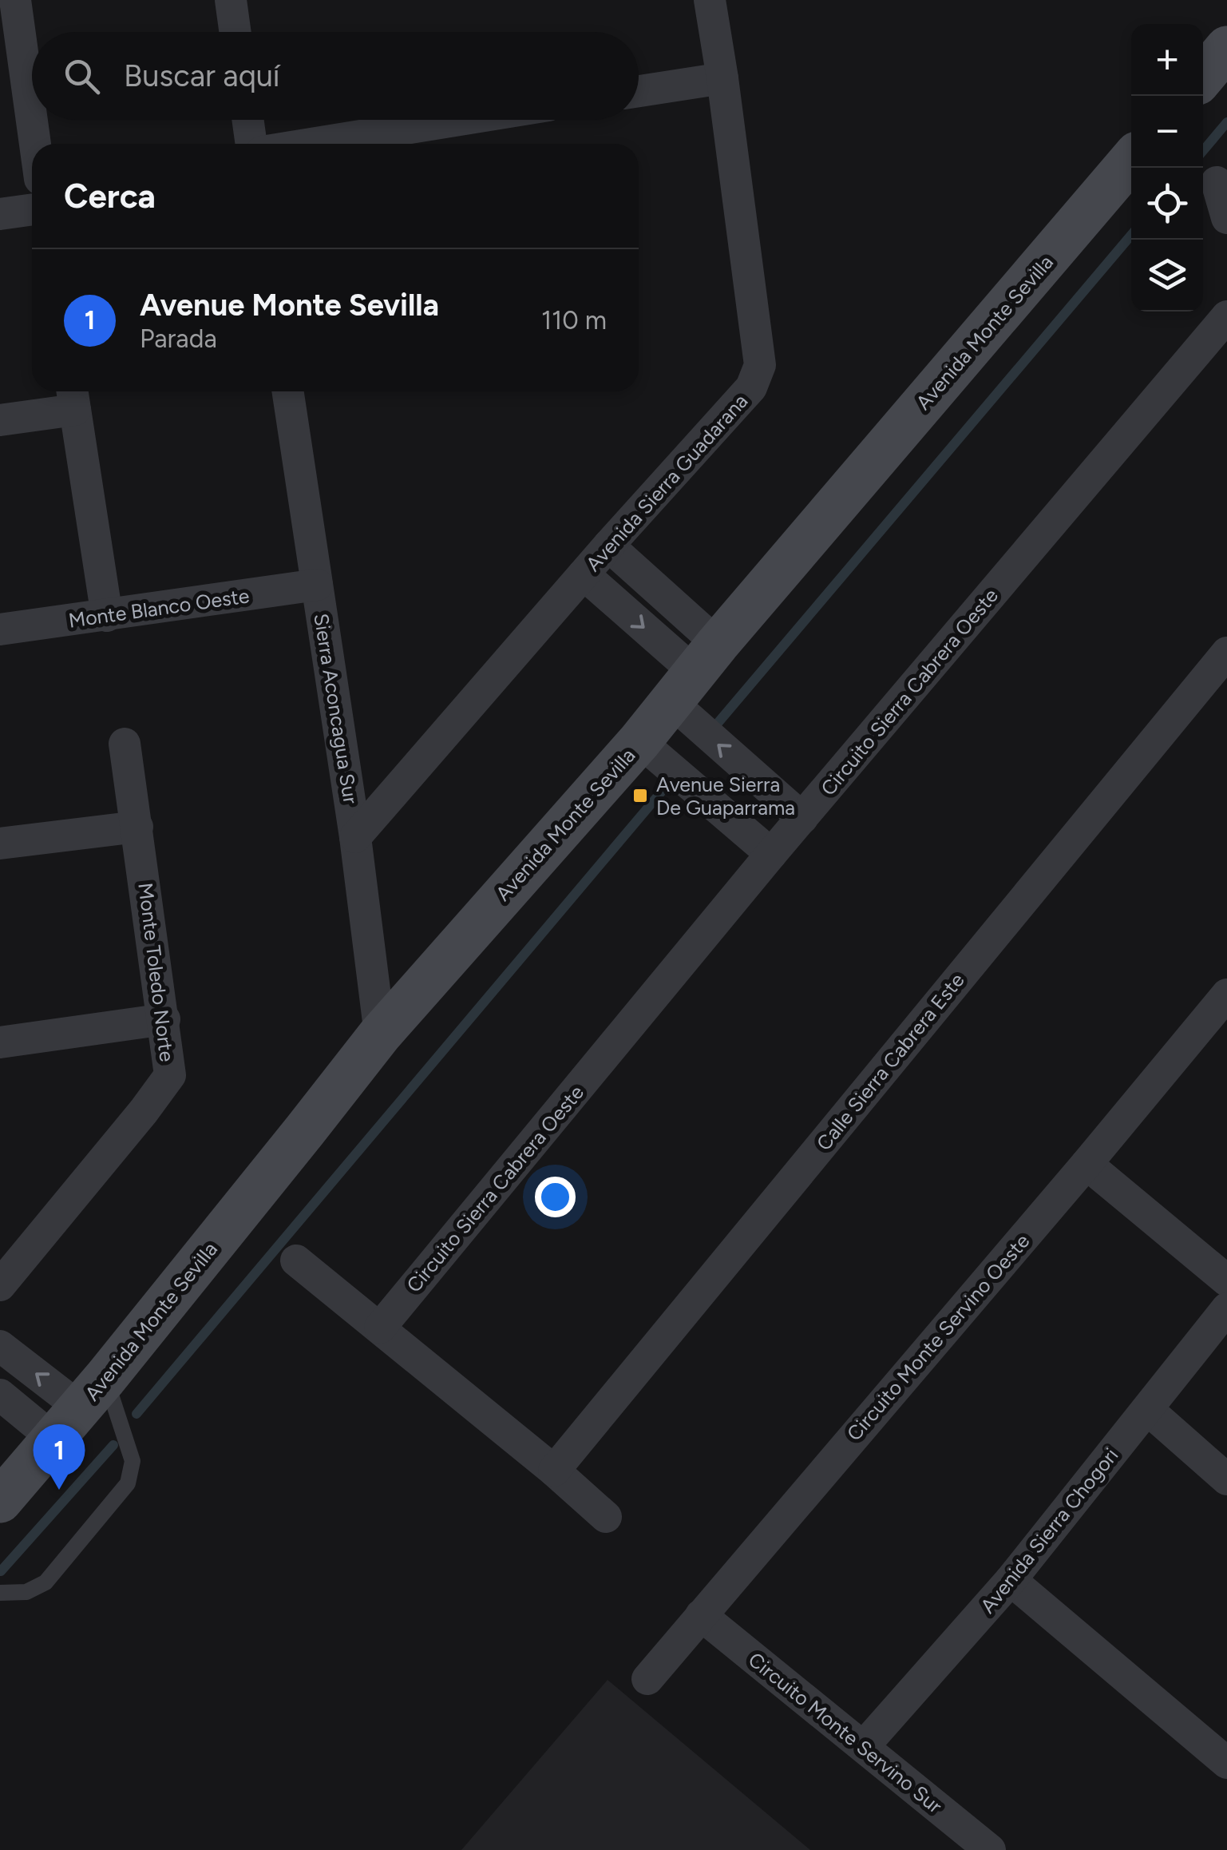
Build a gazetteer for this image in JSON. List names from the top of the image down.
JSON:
{
  "streets": {
    "street": [
      "Avenida Monte Sevilla",
      "Avenida Sierra Guadarana",
      "Monte Blanco Oeste",
      "Circuito Sierra Cabrera Oeste",
      "Sierra Aconcagua Sur",
      "Monte Toledo Norte",
      "Calle Sierra Cabrera Este",
      "Circuito Monte Servino Oeste",
      "Avenida Sierra Chogori",
      "Circuito Monte Servino Sur"
    ]
  },
  "crossings": [
    ["Avenida Monte Sevilla", "Sierra Aconcagua Sur"],
    ["Avenida Sierra Guadarana", "Sierra Aconcagua Sur"],
    ["Monte Blanco Oeste", "Sierra Aconcagua Sur"],
    ["Circuito Monte Servino Oeste", "Circuito Monte Servino Sur"],
    ["Avenida Sierra Chogori", "Circuito Monte Servino Sur"]
  ],
  "places": {
    "transit": ["Avenue Sierra De Guaparrama"]
  },
  "page": {
    "map_buttons": ["+", "−"],
    "search": "Buscar aquí",
    "heading": "Cerca",
    "list": [
      {
        "mark": "1",
        "name": "Avenue Monte Sevilla",
        "note": "Parada",
        "value": "110 m"
      }
    ],
    "pins": "1"
  }
}
